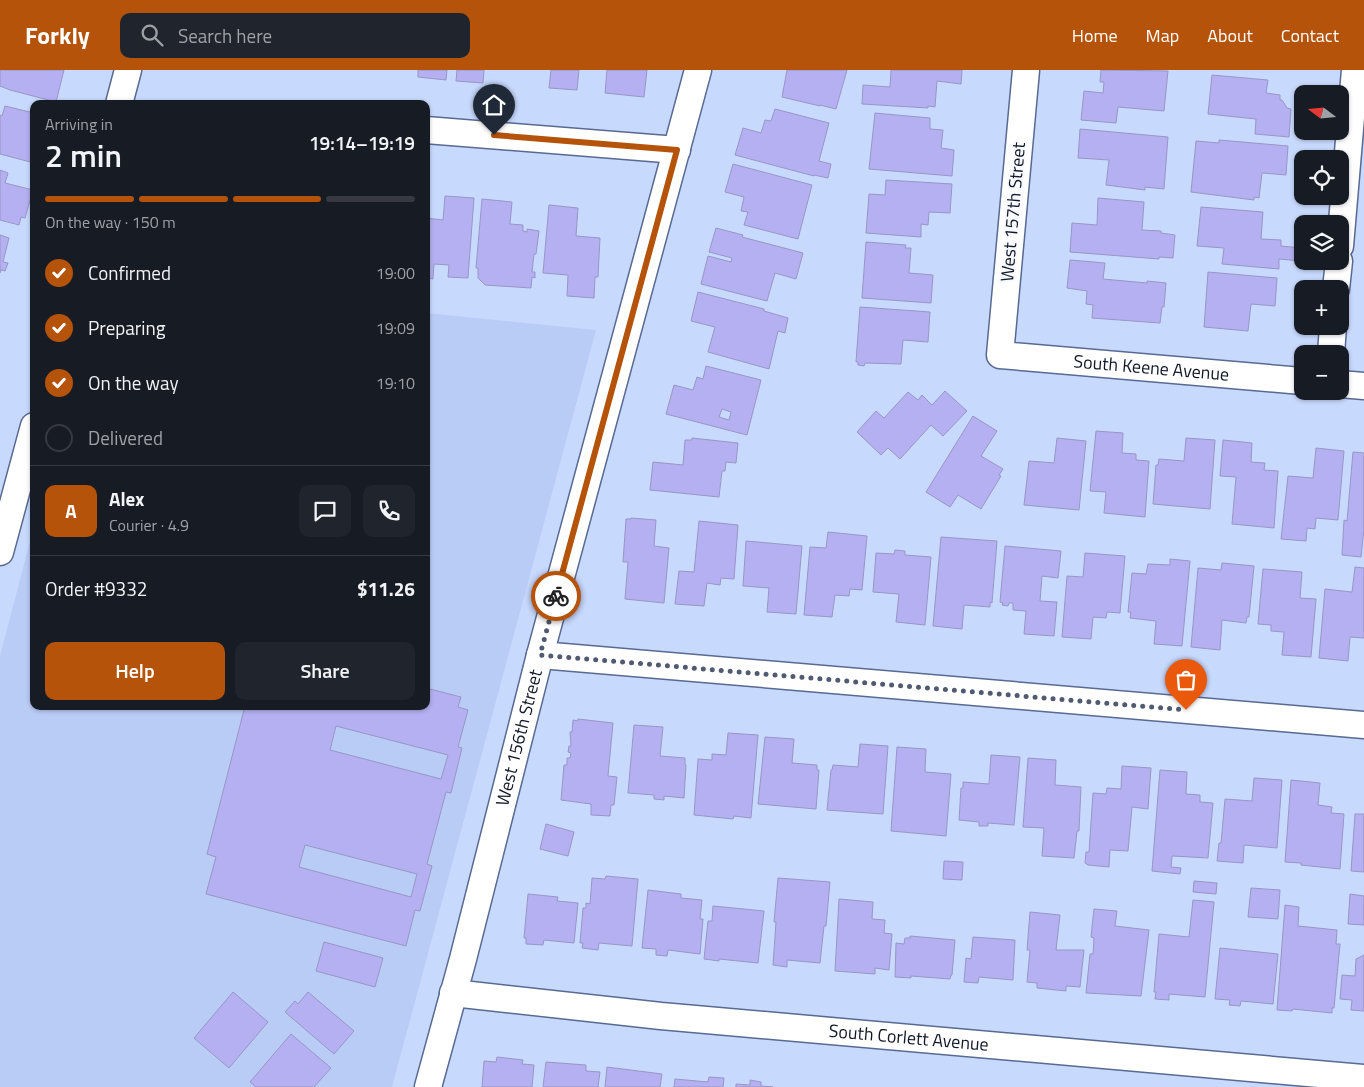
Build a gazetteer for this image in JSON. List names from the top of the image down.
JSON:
{
  "streets": {
    "street": [
      "West 157th Street",
      "South Keene Avenue",
      "West 156th Street",
      "South Corlett Avenue"
    ]
  },
  "crossings": [
    ["West 157th Street", "South Keene Avenue"],
    ["West 156th Street", "South Corlett Avenue"]
  ],
  "north": "left",
  "page": {
    "header": "Forkly",
    "search": "Search here",
    "nav": [
      "Home",
      "Map",
      "About",
      "Contact"
    ],
    "map_buttons": ["+", "−"],
    "heading": ["2 min", "Arriving in", "19:14–19:19"],
    "panel": [
      "Alex",
      "Courier · 4.9",
      "Order #9332",
      "$11.26"
    ],
    "bar": "On the way · 150 m",
    "list": [
      ["Confirmed", "19:00"],
      ["Preparing", "19:09"],
      ["On the way", "19:10"],
      "Delivered"
    ],
    "round": "A",
    "buttons": ["Help", "Share"]
  }
}
